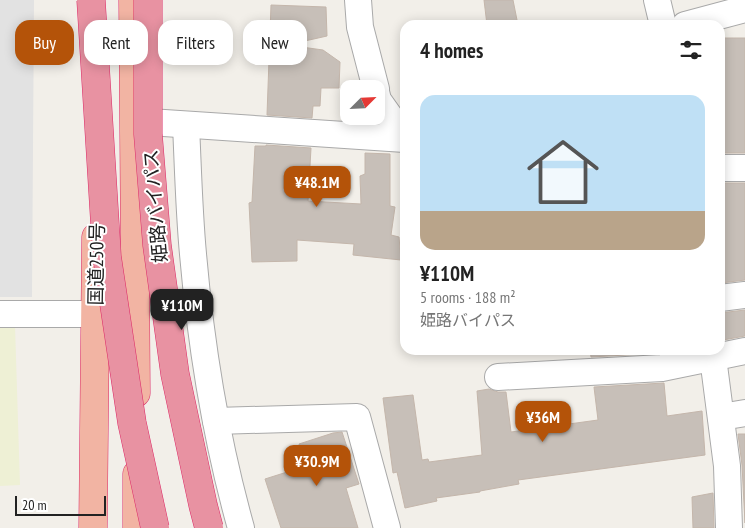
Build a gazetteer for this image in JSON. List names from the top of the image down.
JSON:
{
  "streets": {
    "highway": ["姫路バイパス", "国道250号"]
  },
  "scale_bar": "20 m",
  "north": "top right",
  "page": {
    "chip": [
      "Buy",
      "Rent",
      "Filters",
      "New"
    ],
    "heading": "4 homes",
    "list": [
      {
        "name": "¥110M",
        "note": "5 rooms · 188 m² · 姫路バイパス"
      }
    ],
    "price": [
      "¥48.1M",
      "¥110M",
      "¥36M",
      "¥30.9M"
    ],
    "scale": "20 m"
  }
}
